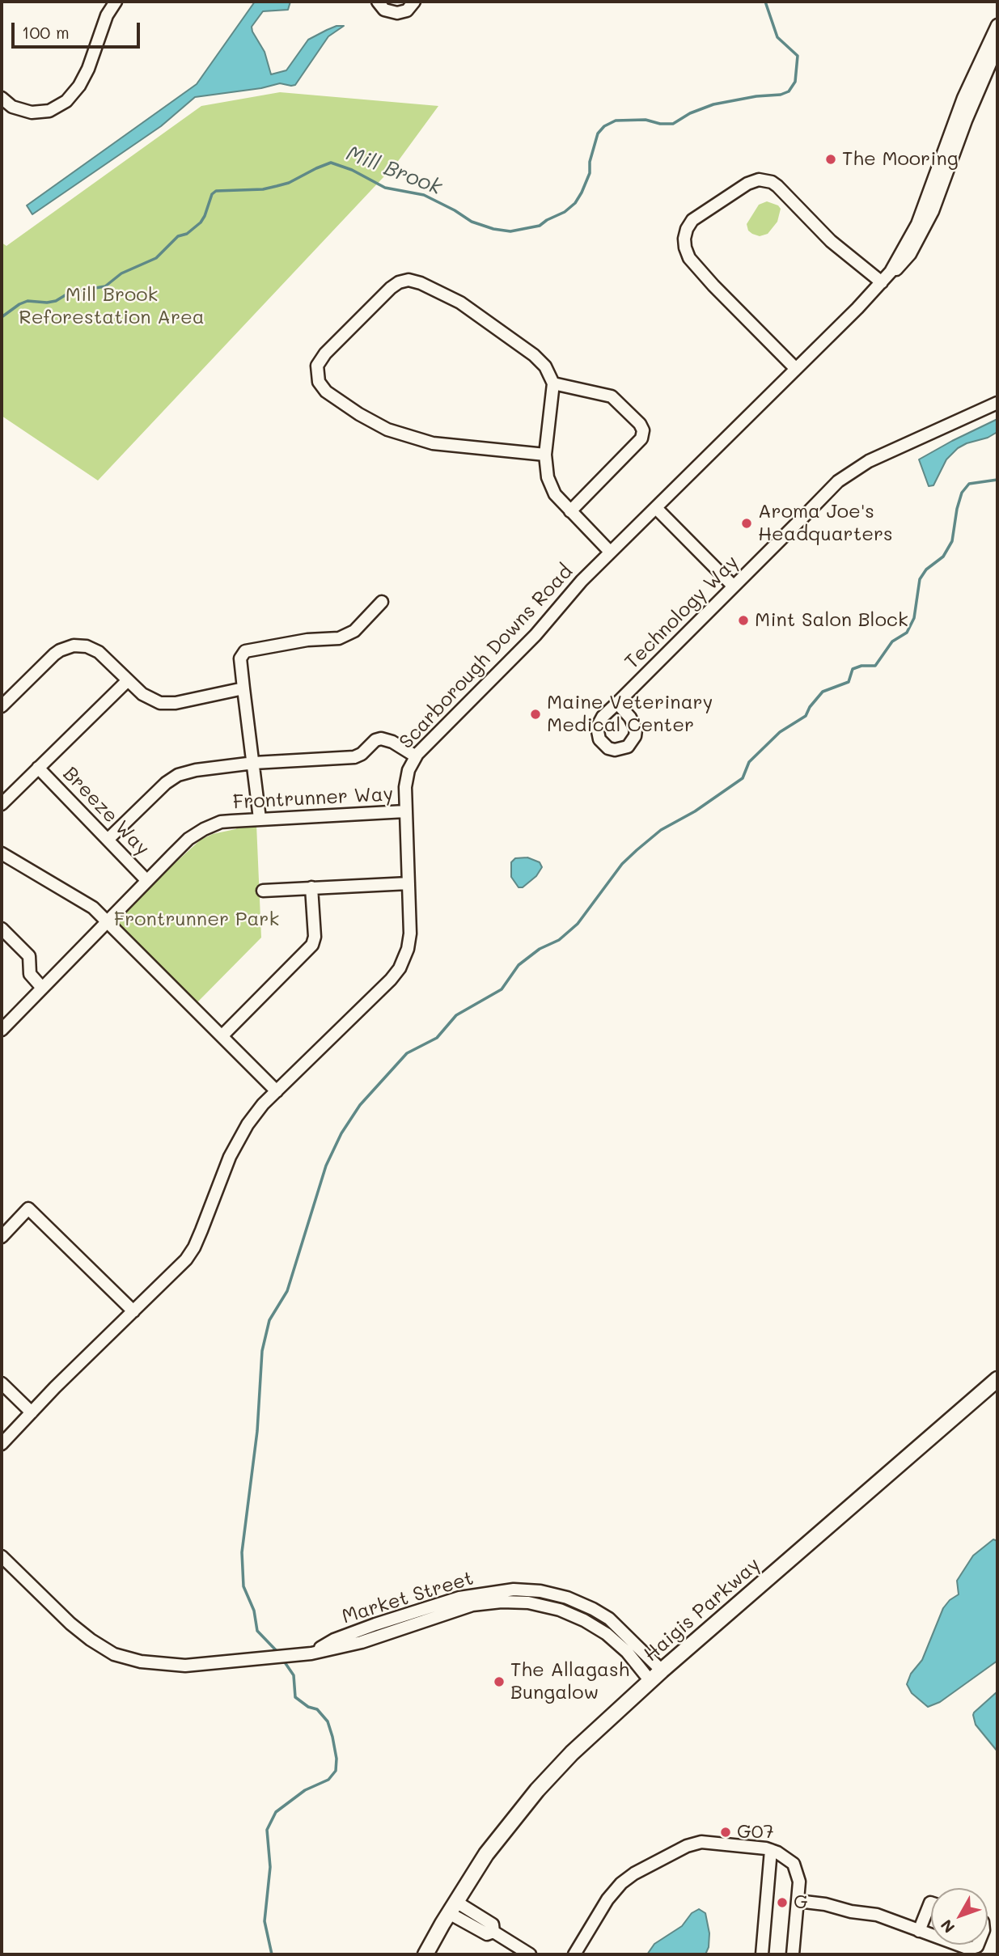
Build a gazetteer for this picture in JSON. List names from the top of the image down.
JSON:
{
  "streets": {
    "main road": ["Haigis Parkway"],
    "street": [
      "Technology Way",
      "Scarborough Downs Road",
      "Frontrunner Way",
      "Breeze Way",
      "Market Street"
    ]
  },
  "crossings": [
    ["Scarborough Downs Road", "Frontrunner Way"],
    ["Frontrunner Way", "Breeze Way"],
    ["Market Street", "Haigis Parkway"]
  ],
  "water": ["Mill Brook"],
  "parks": ["Mill Brook Reforestation Area", "Frontrunner Park"],
  "places": [
    "The Mooring",
    "Aroma Joe's Headquarters",
    "Mint Salon Block",
    "Maine Veterinary Medical Center",
    "The Allagash Bungalow",
    "G07",
    "G"
  ],
  "scale_bar": "100 m",
  "north": "bottom left"
}
